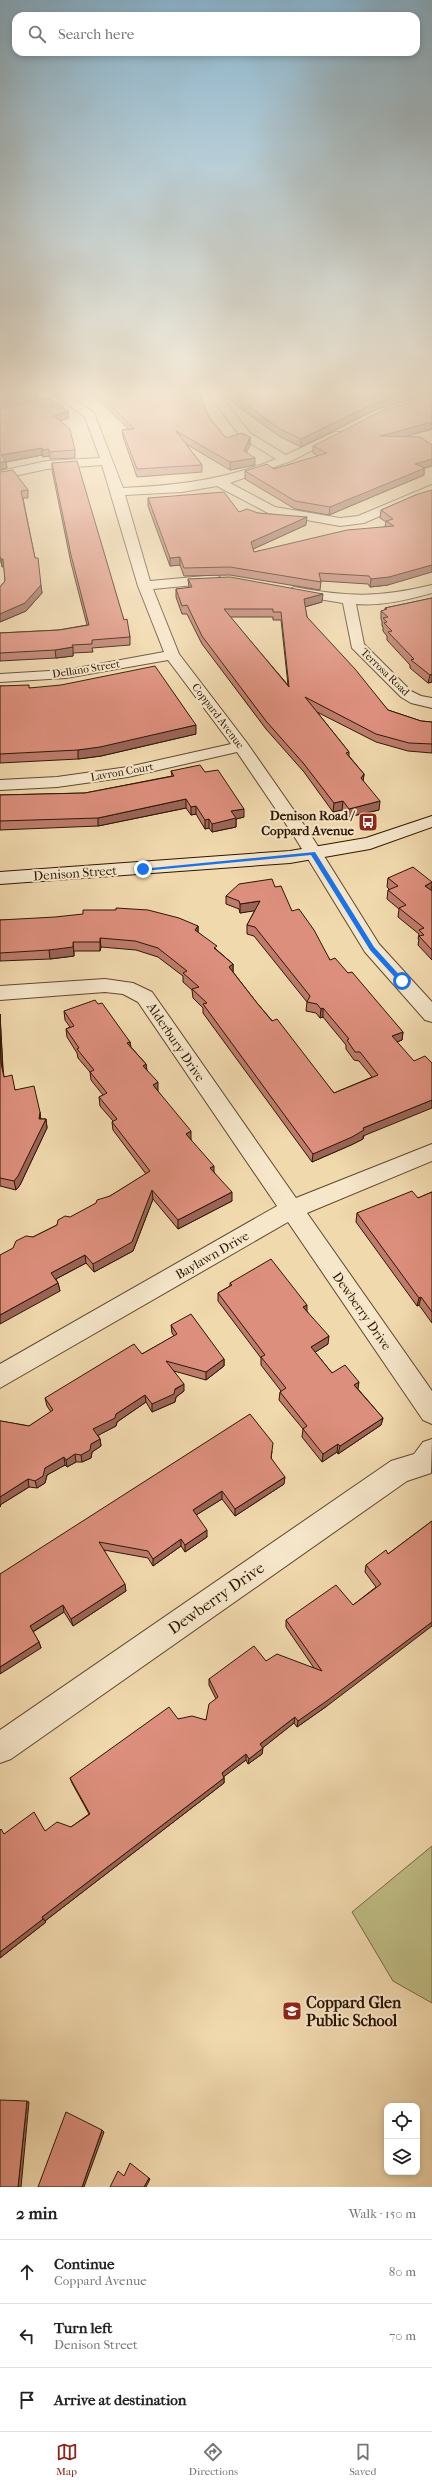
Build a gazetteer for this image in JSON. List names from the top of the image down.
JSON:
{
  "streets": {
    "street": [
      "Dellano Street",
      "Terrosa Road",
      "Coppard Avenue",
      "Lavron Court",
      "Denison Street",
      "Alderbury Drive",
      "Baylawn Drive",
      "Dewberry Drive"
    ]
  },
  "crossings": [
    ["Dellano Street", "Coppard Avenue"],
    ["Coppard Avenue", "Lavron Court"],
    ["Coppard Avenue", "Denison Street"],
    ["Alderbury Drive", "Baylawn Drive"],
    ["Alderbury Drive", "Dewberry Drive"],
    ["Baylawn Drive", "Dewberry Drive"]
  ],
  "places": {
    "bus stop": ["Denison Road / Coppard Avenue"],
    "school or university": ["Coppard Glen Public School"]
  },
  "page": {
    "search": "Search here",
    "heading": ["2 min", "Walk · 150 m"],
    "list": [
      ["Continue", "Coppard Avenue", "80 m"],
      ["Turn left", "Denison Street", "70 m"],
      "Arrive at destination"
    ],
    "nav": ["Map", "Directions", "Saved"]
  }
}
